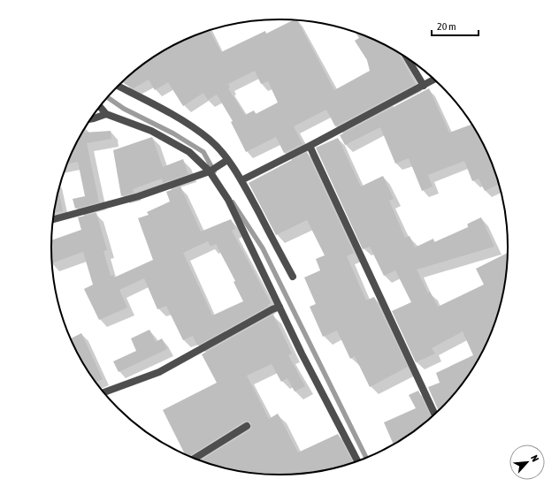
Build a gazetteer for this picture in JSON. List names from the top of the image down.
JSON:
{
  "scale_bar": "20 m",
  "north": "top right"
}
